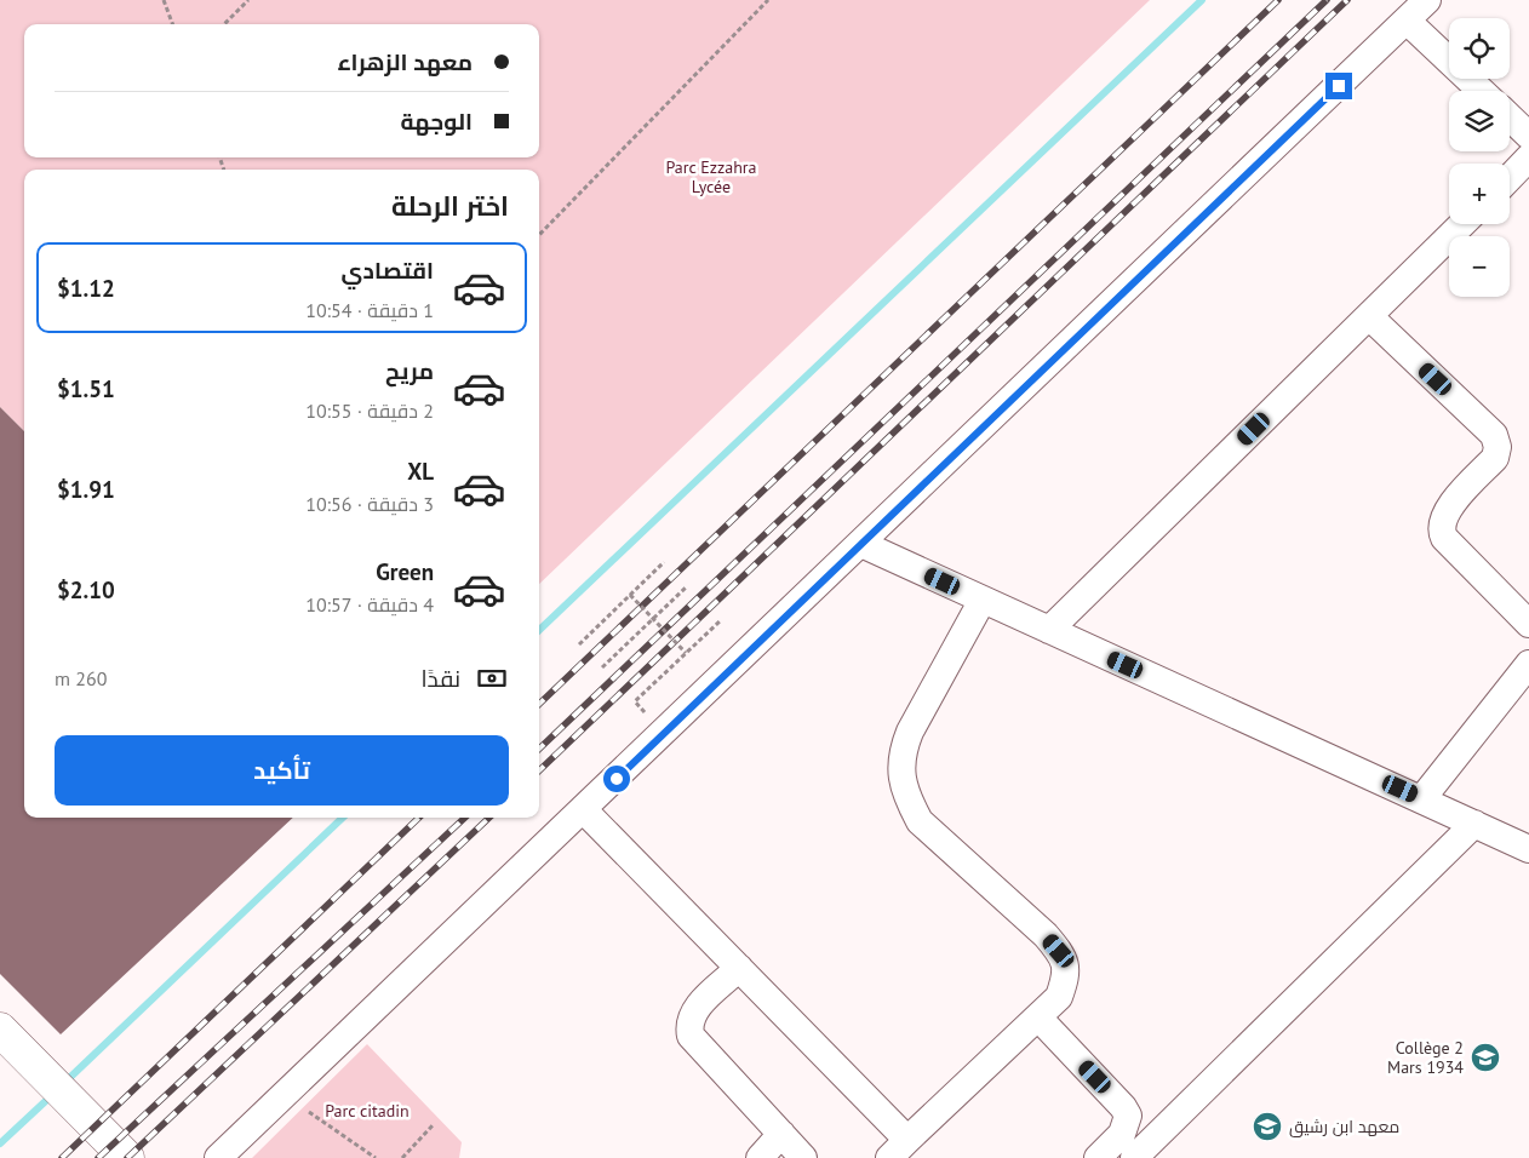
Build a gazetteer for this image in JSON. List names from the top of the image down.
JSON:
{
  "parks": ["Parc Ezzahra Lycée", "Parc citadin"],
  "places": {
    "school or university": ["Collège 2 Mars 1934", "معهد ابن رشيق"]
  },
  "page": {
    "map_buttons": ["+", "−"],
    "banner": ["معهد الزهراء", "الوجهة"],
    "heading": "اختر الرحلة",
    "list": [
      {
        "name": "اقتصادي",
        "note": "1 دقيقة · 10:54",
        "value": "$1.12"
      },
      {
        "name": "مريح",
        "note": "2 دقيقة · 10:55",
        "value": "$1.51"
      },
      {
        "name": "XL",
        "note": "3 دقيقة · 10:56",
        "value": "$1.91"
      },
      {
        "name": "Green",
        "note": "4 دقيقة · 10:57",
        "value": "$2.10"
      }
    ],
    "pay": ["نقدًا", "260 m"],
    "buttons": "تأكيد"
  }
}
